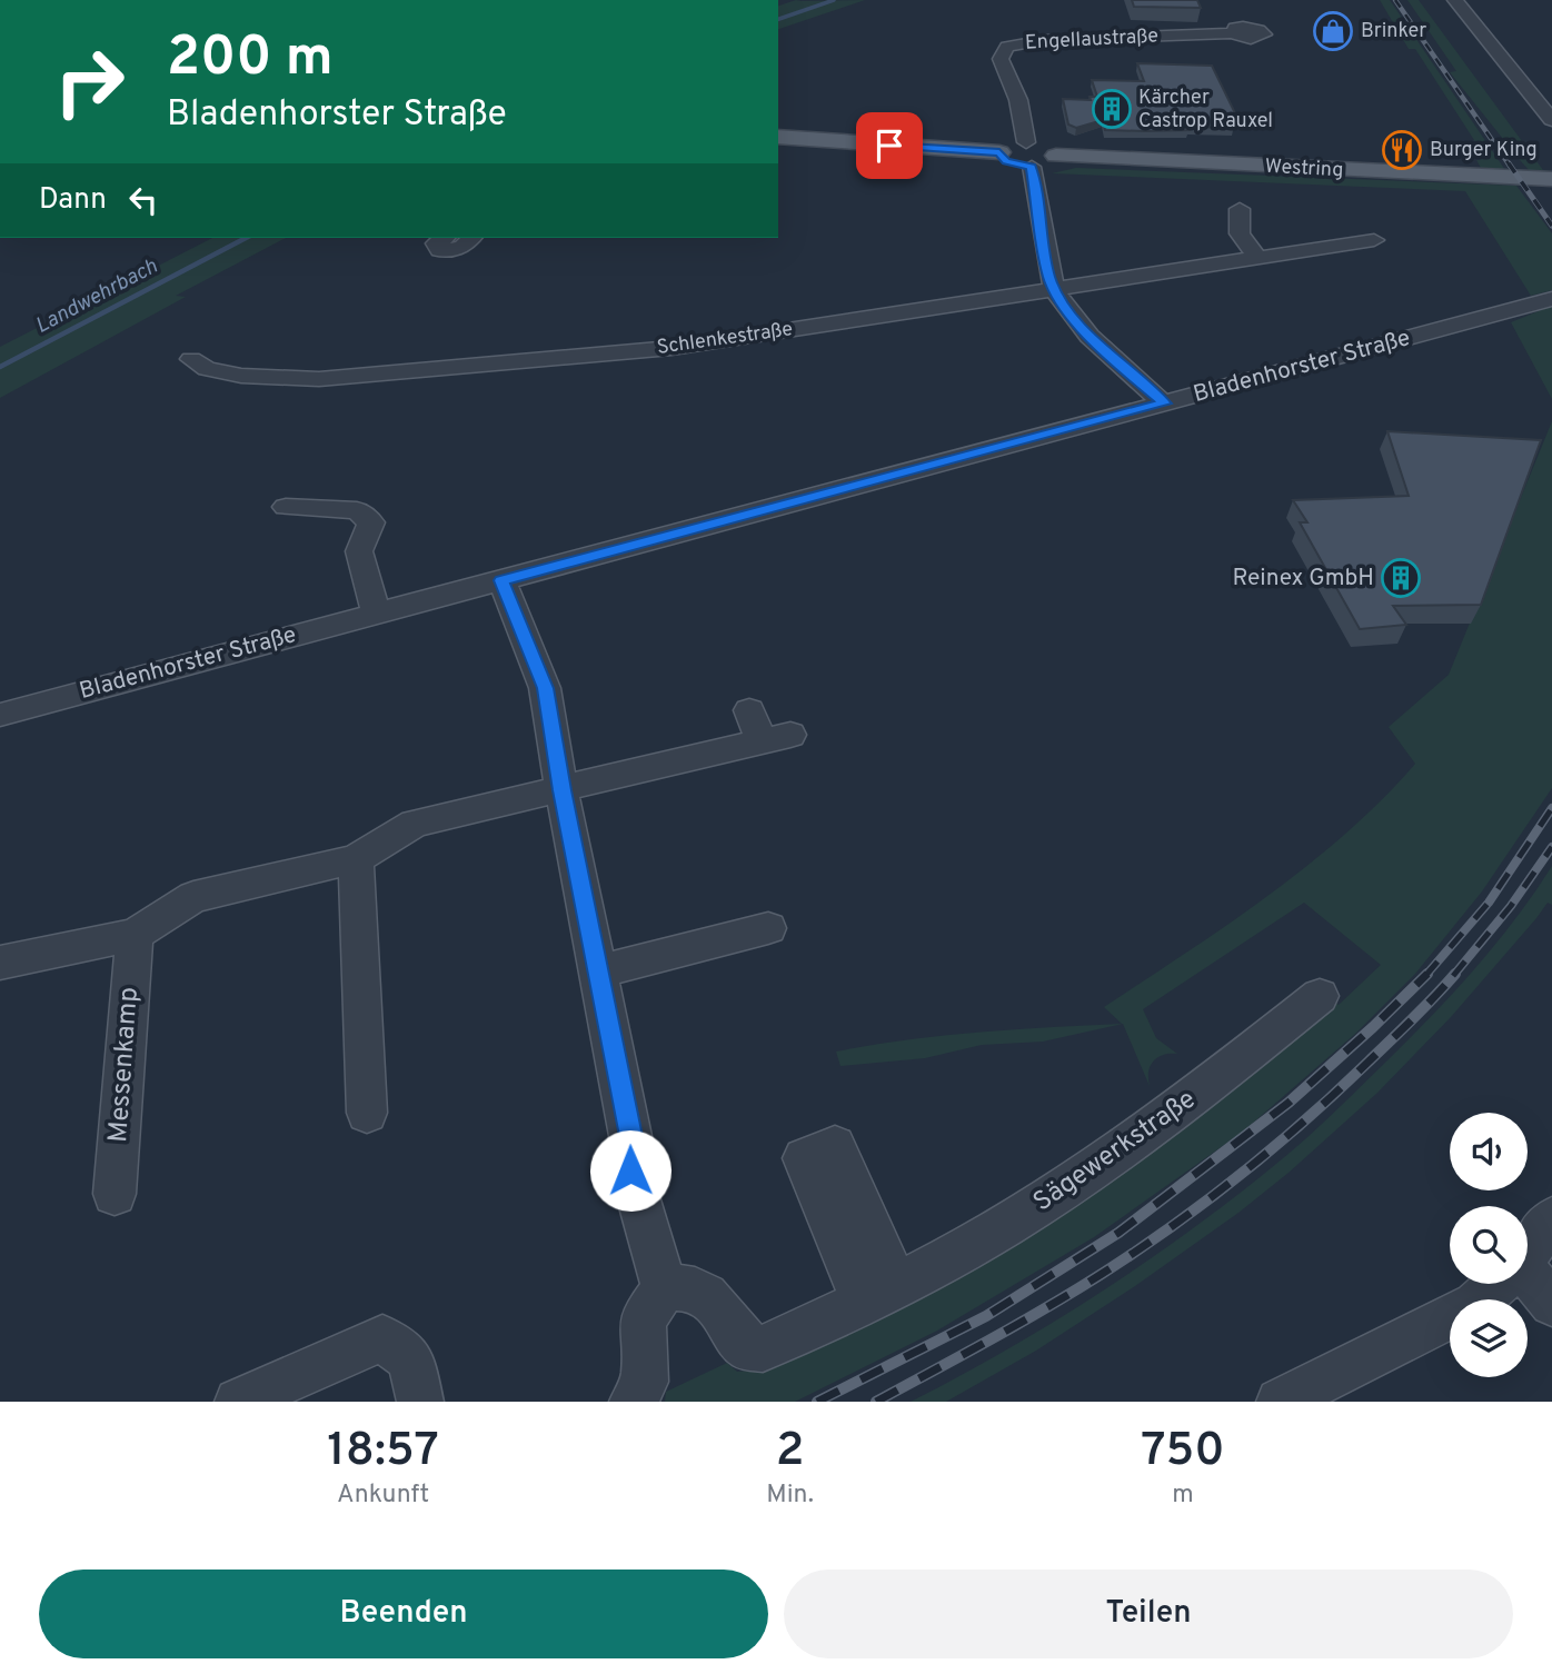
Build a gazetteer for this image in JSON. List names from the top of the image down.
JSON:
{
  "streets": {
    "main road": ["Westring"],
    "street": [
      "Engellaustraße",
      "Schlenkestraße",
      "Bladenhorster Straße",
      "Messenkamp",
      "Sägewerkstraße"
    ]
  },
  "water": ["Landwehrbach"],
  "places": {
    "shop": ["Brinker"],
    "building": ["Kärcher Castrop Rauxel", "Reinex GmbH"],
    "restaurant": ["Burger King"]
  },
  "page": {
    "turn": ["200 m", "Bladenhorster Straße"],
    "then": "Dann",
    "eta": [
      "18:57",
      "Ankunft",
      "2",
      "Min.",
      "750",
      "m"
    ],
    "buttons": ["Beenden", "Teilen"]
  }
}
